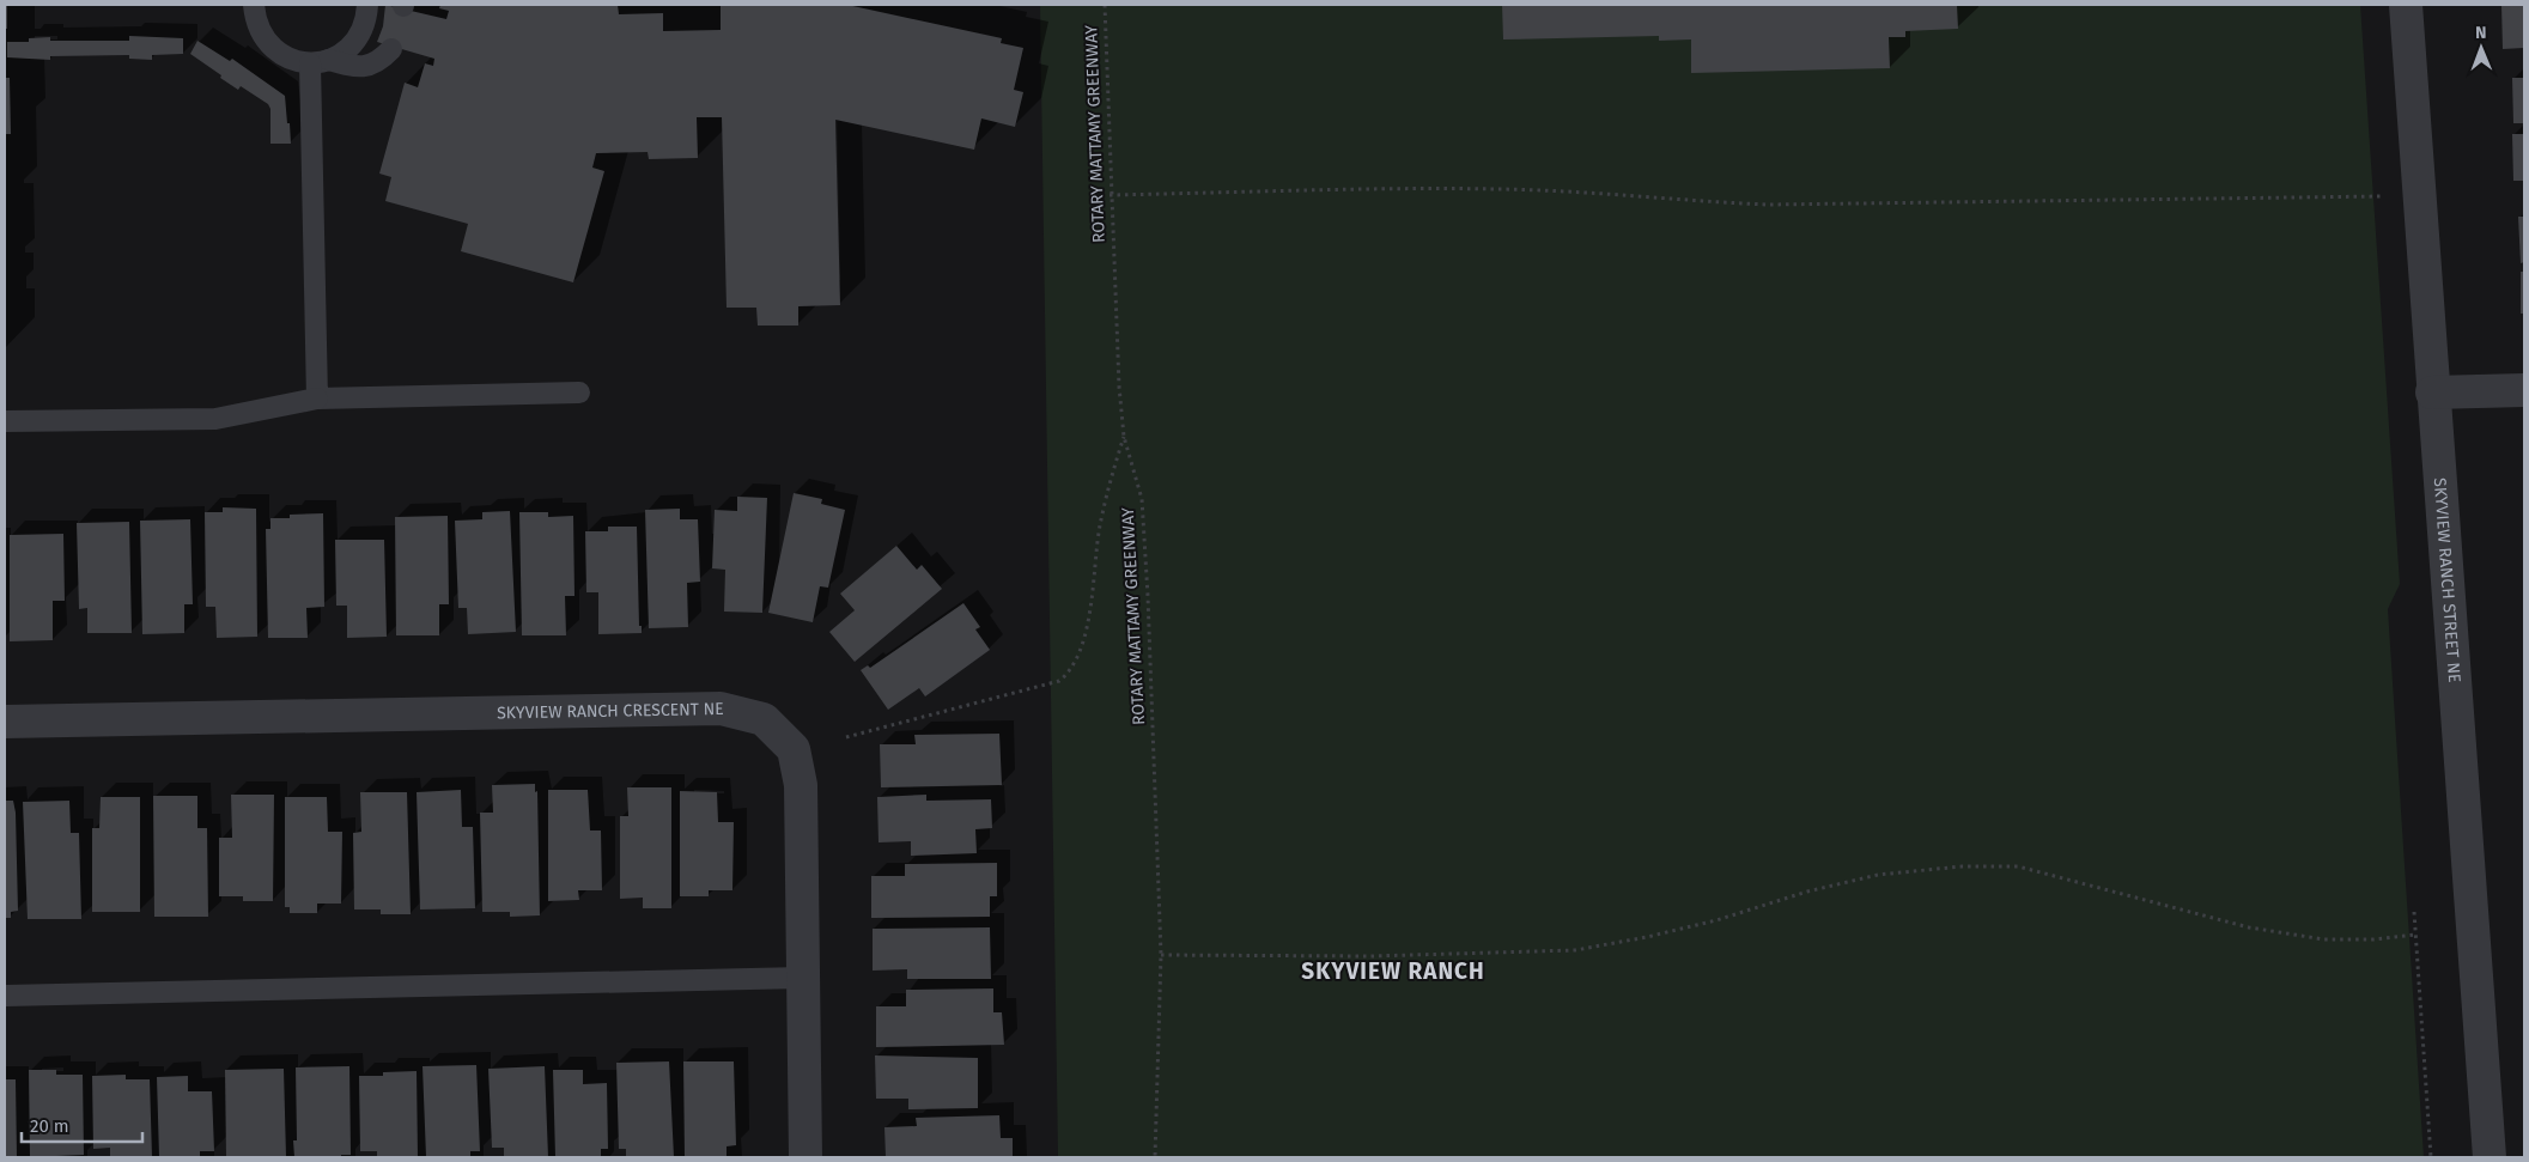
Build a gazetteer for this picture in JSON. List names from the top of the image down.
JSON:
{
  "streets": {
    "street": ["SKYVIEW RANCH STREET NE", "SKYVIEW RANCH CRESCENT NE"],
    "path": ["ROTARY MATTAMY GREENWAY"]
  },
  "districts": ["SKYVIEW RANCH"],
  "scale_bar": "20 m",
  "north": "top"
}
